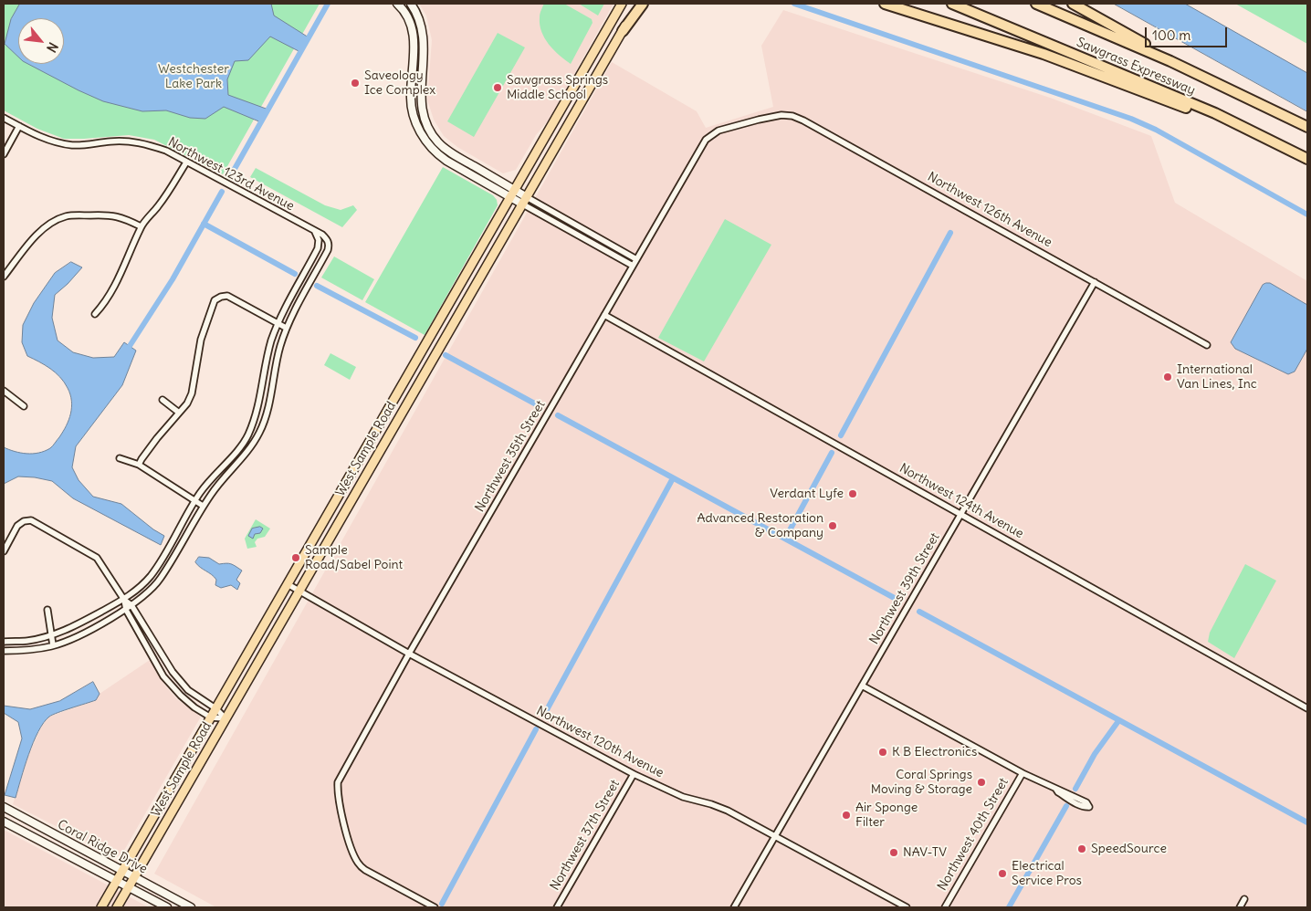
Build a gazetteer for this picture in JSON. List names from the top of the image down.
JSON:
{
  "streets": {
    "highway": ["Sawgrass Expressway"],
    "main road": ["West Sample Road"],
    "street": [
      "Northwest 123rd Avenue",
      "Northwest 126th Avenue",
      "Northwest 35th Street",
      "Northwest 124th Avenue",
      "Northwest 39th Street",
      "Northwest 120th Avenue",
      "Northwest 40th Street",
      "Northwest 37th Street",
      "Coral Ridge Drive"
    ]
  },
  "crossings": [
    ["Northwest 126th Avenue", "Northwest 35th Street"],
    ["Northwest 126th Avenue", "Northwest 39th Street"],
    ["West Sample Road", "Northwest 120th Avenue"],
    ["West Sample Road", "Coral Ridge Drive"],
    ["Northwest 35th Street", "Northwest 124th Avenue"],
    ["Northwest 35th Street", "Northwest 120th Avenue"],
    ["Northwest 124th Avenue", "Northwest 39th Street"],
    ["Northwest 39th Street", "Northwest 120th Avenue"],
    ["Northwest 120th Avenue", "Northwest 37th Street"]
  ],
  "parks": ["Westchester Lake Park"],
  "places": [
    "Saveology Ice Complex",
    "Sawgrass Springs Middle School",
    "International Van Lines, Inc",
    "Verdant Lyfe",
    "Advanced Restoration & Company",
    "Sample Road/Sabel Point",
    "K B Electronics",
    "Coral Springs Moving & Storage",
    "Air Sponge Filter",
    "SpeedSource",
    "NAV-TV",
    "Electrical Service Pros"
  ],
  "scale_bar": "100 m",
  "north": "bottom right"
}
